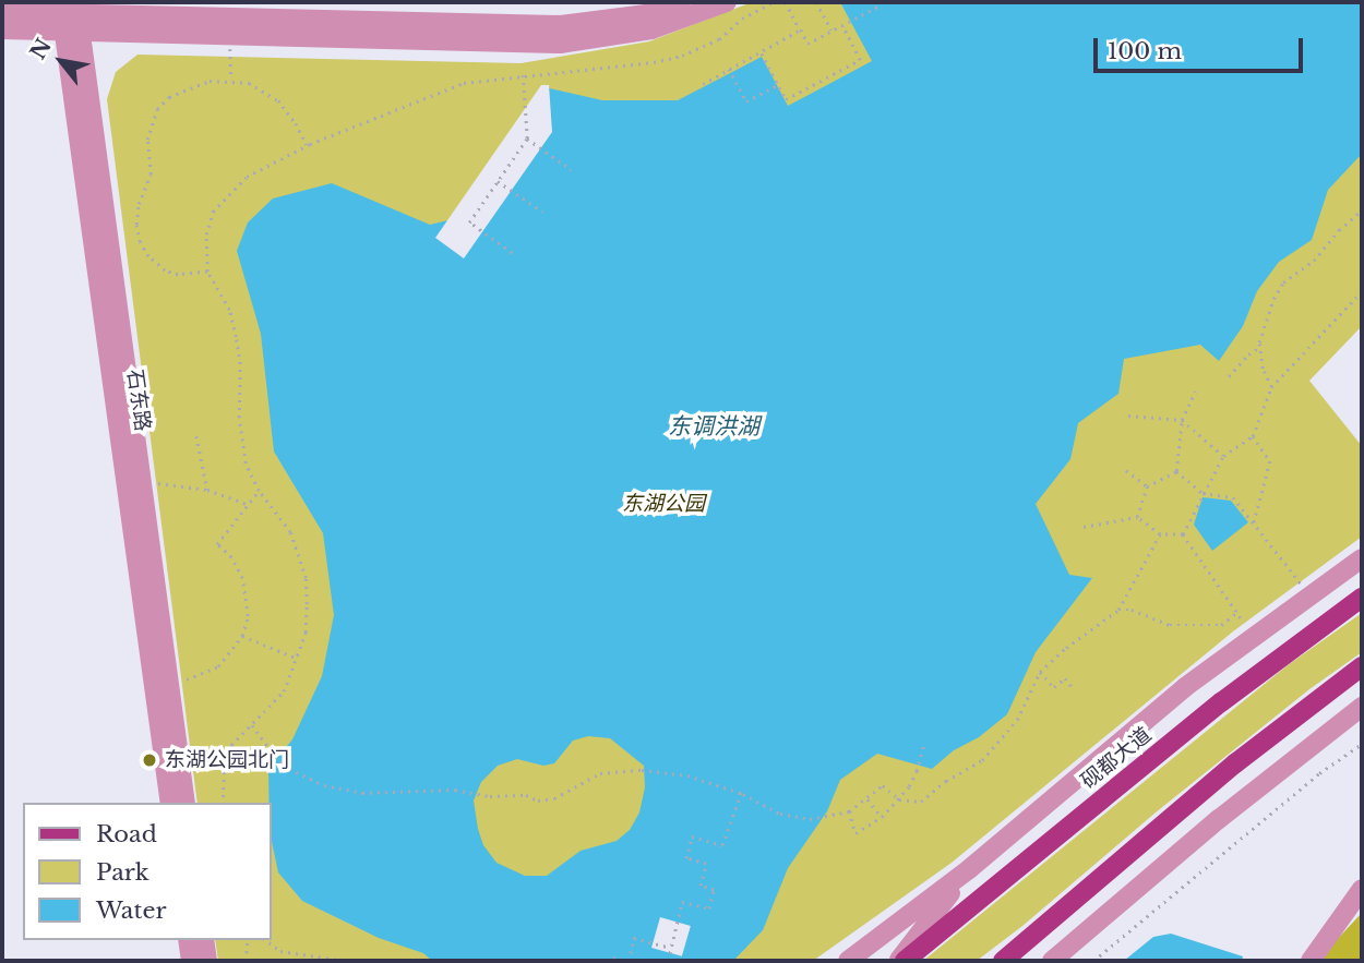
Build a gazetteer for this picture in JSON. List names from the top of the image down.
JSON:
{
  "streets": {
    "main road": ["砚都大道"],
    "street": ["石东路"]
  },
  "water": ["东调洪湖"],
  "parks": ["东湖公园"],
  "places": ["东湖公园北门"],
  "legend": ["Road", "Park", "Water"],
  "scale_bar": "100 m",
  "north": "top left"
}
